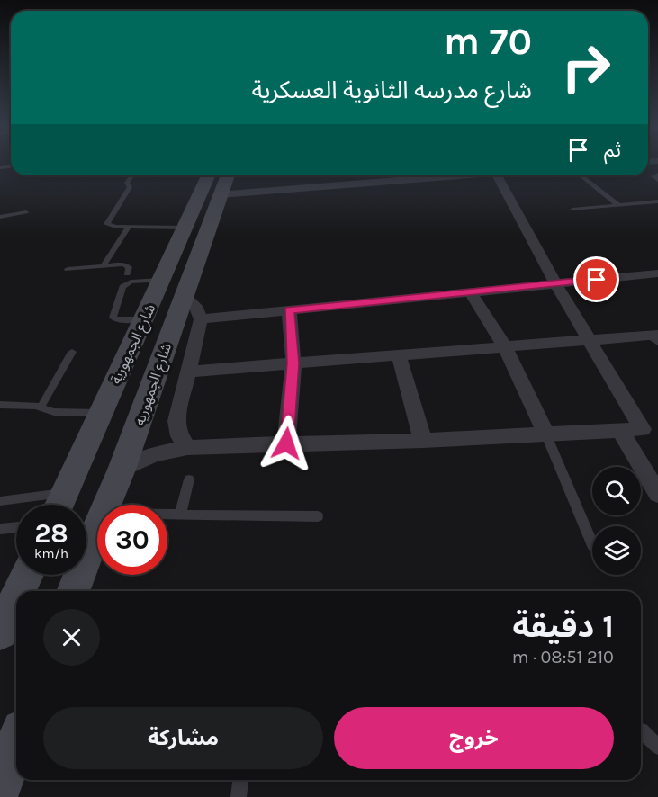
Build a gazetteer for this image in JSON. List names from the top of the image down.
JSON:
{
  "streets": {
    "main road": ["شارع الجمهورية", "شارع الجمهوريه"]
  },
  "page": {
    "turn": ["70 m", "شارع مدرسه الثانوية العسكرية"],
    "then": "ثم",
    "speed": "28 km/h",
    "limit": "30",
    "heading": ["1 دقيقة", "210 m · 08:51"],
    "buttons": ["خروج", "مشاركة"]
  }
}
